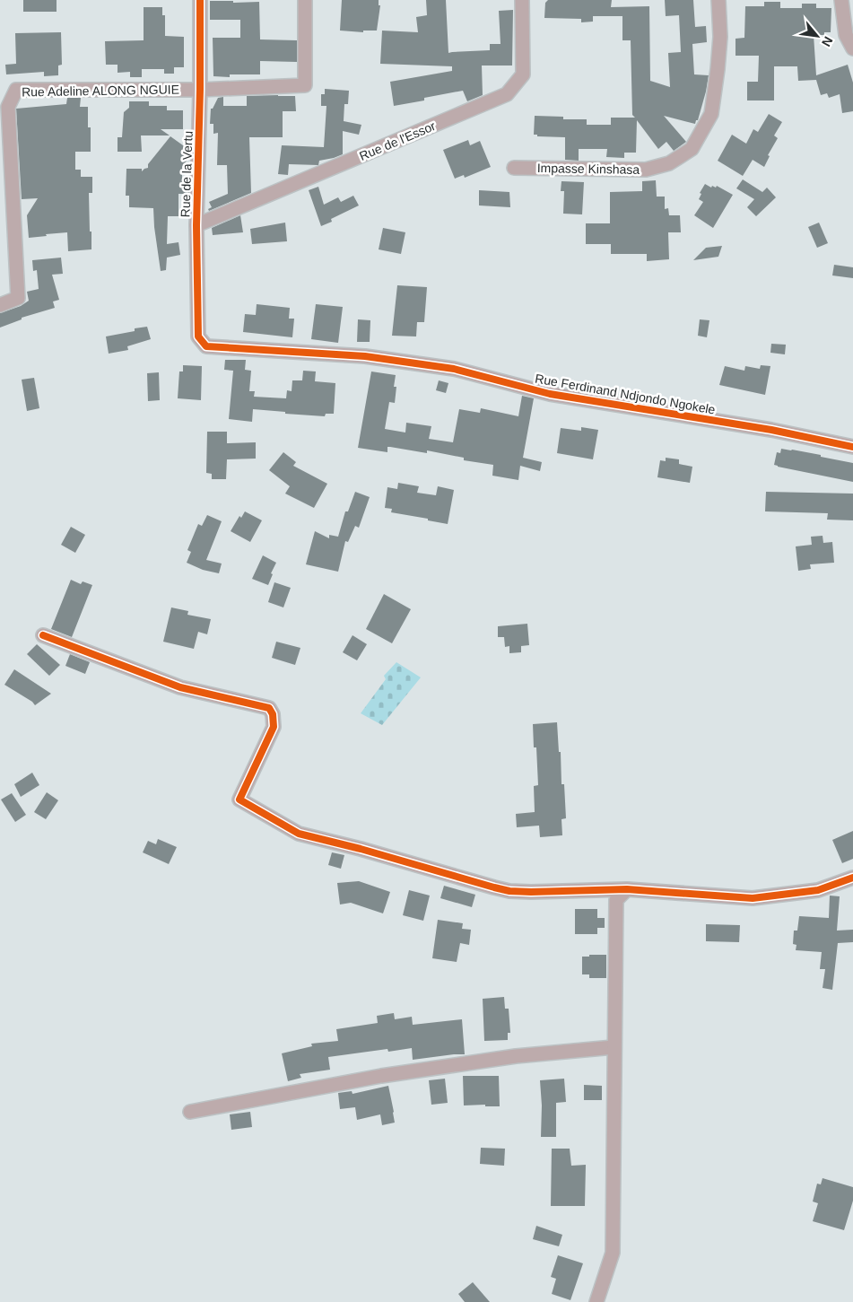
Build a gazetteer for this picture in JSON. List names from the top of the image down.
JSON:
{
  "streets": {
    "street": [
      "Rue Adeline ALONG NGUIE",
      "Rue de l'Essor",
      "Impasse Kinshasa",
      "Rue de la Vertu",
      "Rue Ferdinand Ndjondo Ngokele"
    ]
  },
  "crossings": [
    ["Rue Adeline ALONG NGUIE", "Rue de la Vertu"],
    ["Rue de l'Essor", "Rue de la Vertu"],
    ["Rue de la Vertu", "Rue Ferdinand Ndjondo Ngokele"]
  ],
  "north": "bottom right"
}
